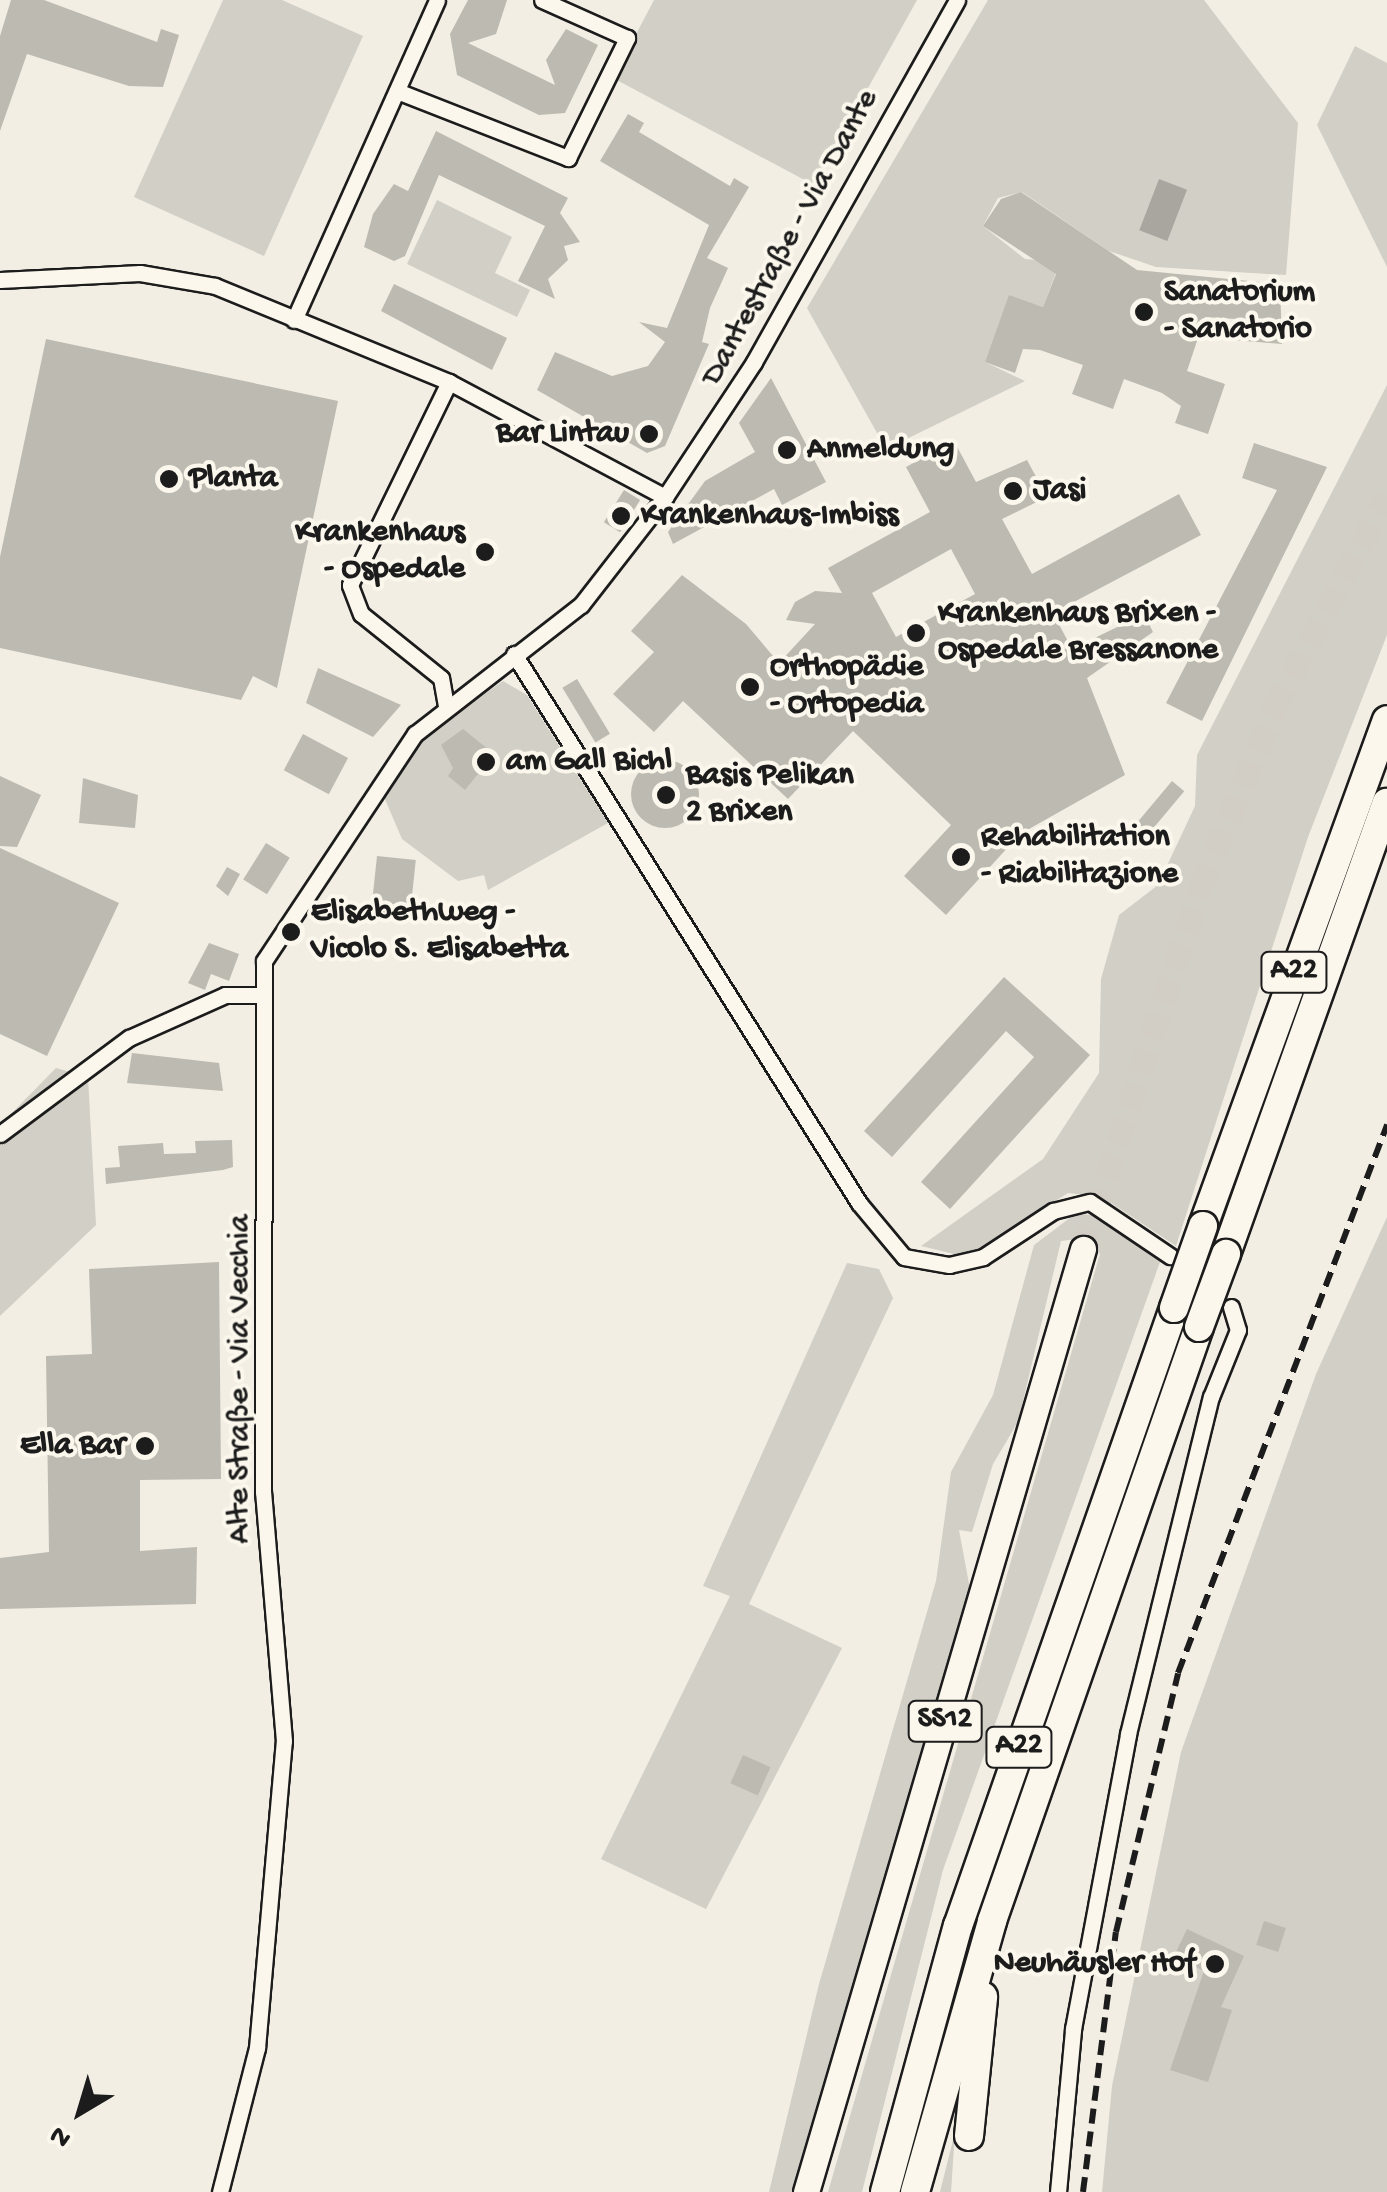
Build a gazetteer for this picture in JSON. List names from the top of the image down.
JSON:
{
  "streets": {
    "highway": ["A22"],
    "main road": ["SS12"],
    "street": ["Dantestraße - Via Dante", "Alte Straße - Via Vecchia"]
  },
  "crossings": [
    ["Dantestraße - Via Dante", "Alte Straße - Via Vecchia"]
  ],
  "places": [
    "Sanatorium - Sanatorio",
    "Bar Lintau",
    "Anmeldung",
    "Planta",
    "Jasi",
    "Krankenhaus-Imbiss",
    "Krankenhaus - Ospedale",
    "Krankenhaus Brixen - Ospedale Bressanone",
    "Orthopädie - Ortopedia",
    "am Gall Bichl",
    "Basis Pelikan 2 Brixen",
    "Rehabilitation - Riabilitazione",
    "Elisabethweg - Vicolo S. Elisabetta",
    "Ella Bar",
    "Neuhäusler Hof"
  ],
  "north": "bottom left"
}
